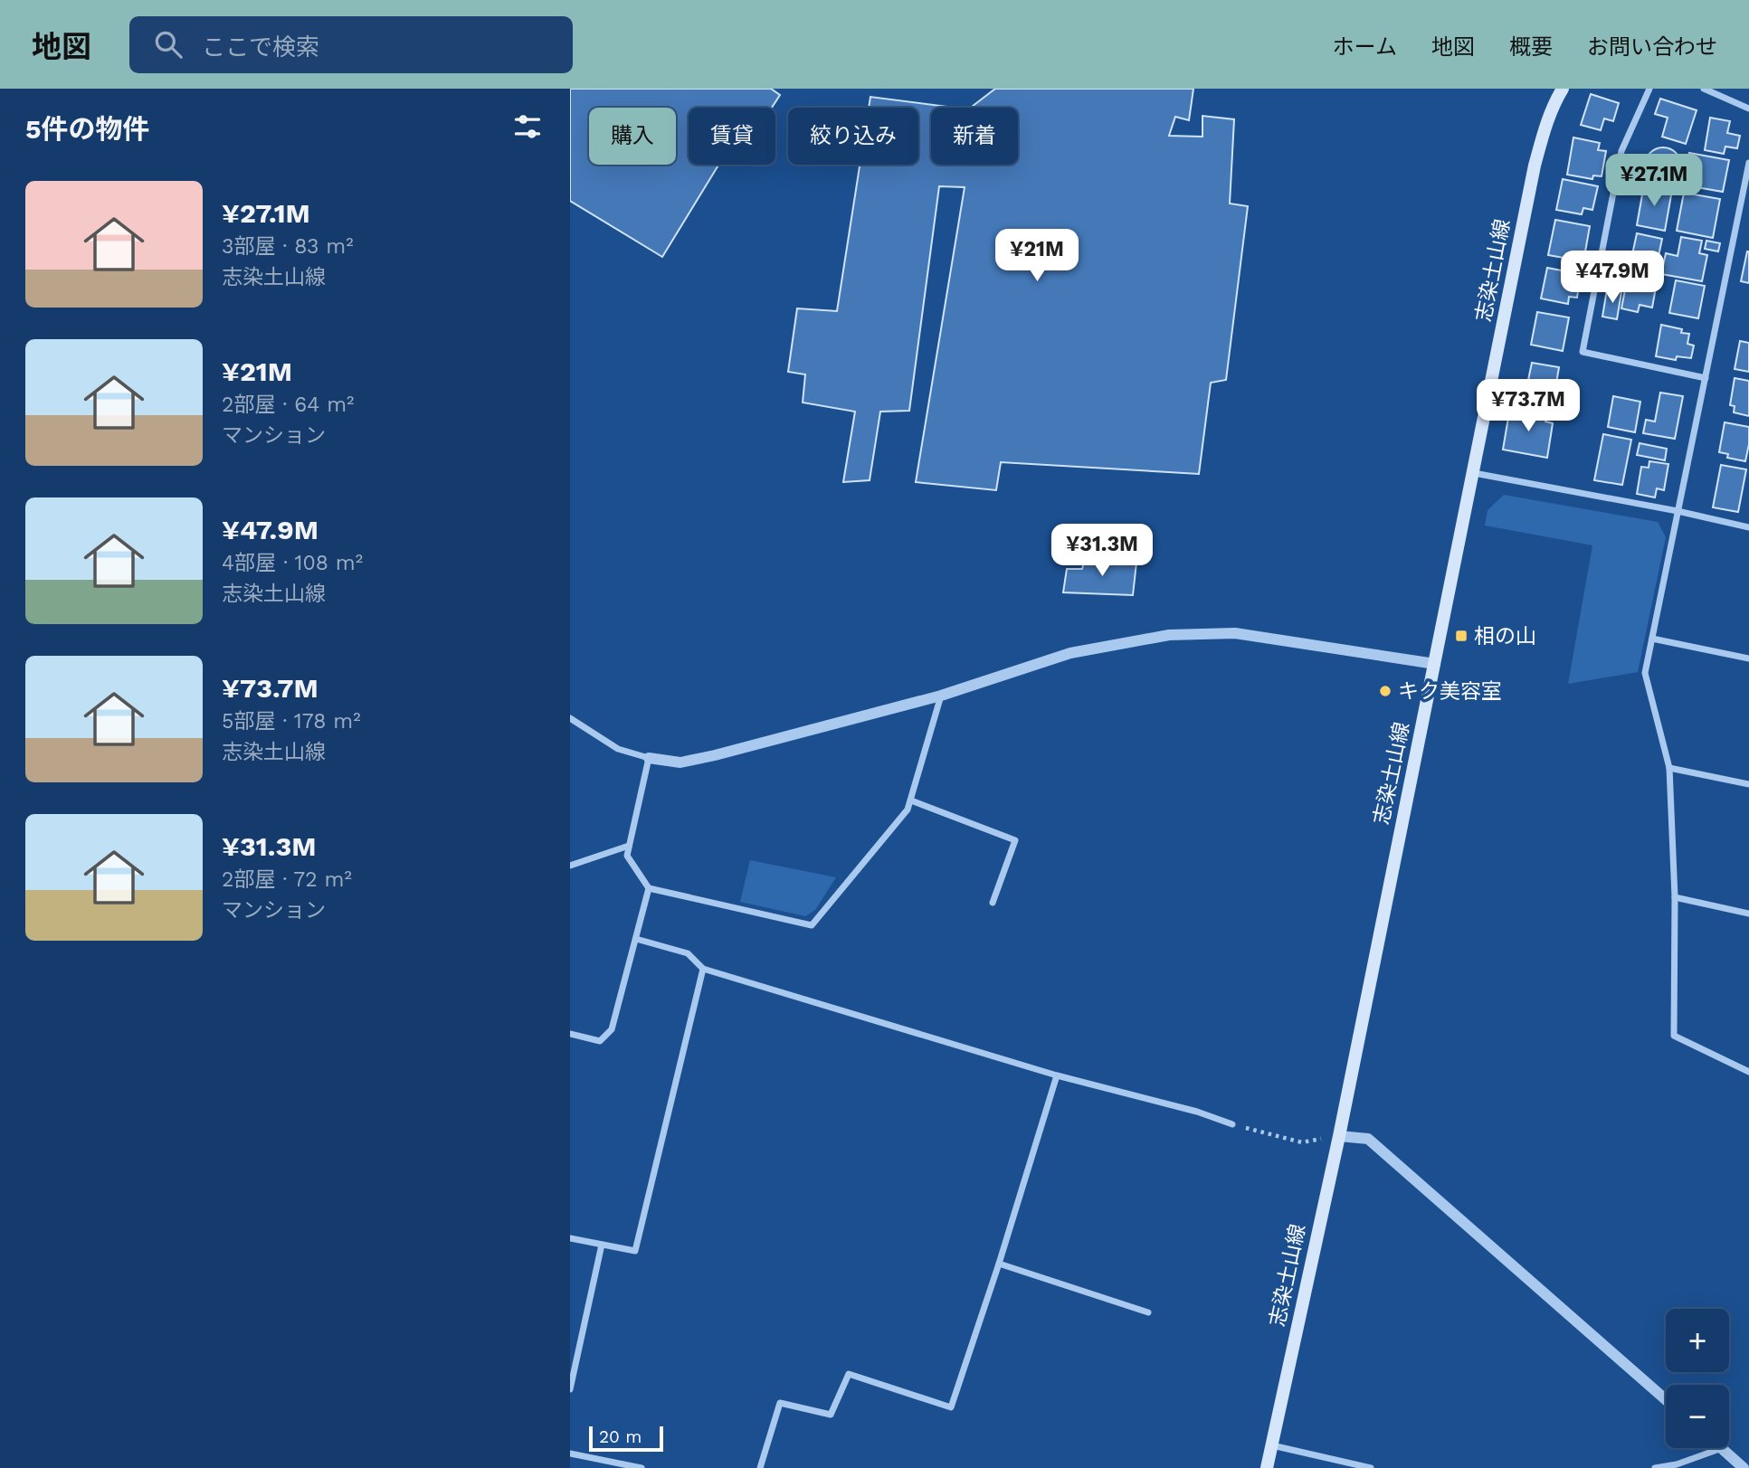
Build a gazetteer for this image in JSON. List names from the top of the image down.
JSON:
{
  "streets": {
    "main road": ["志染土山線"]
  },
  "places": {
    "transit": ["相の山"],
    "other": ["キク美容室"]
  },
  "scale_bar": "20 m",
  "page": {
    "header": "地図",
    "search": "ここで検索",
    "nav": [
      "ホーム",
      "地図",
      "概要",
      "お問い合わせ"
    ],
    "heading": "5件の物件",
    "chip": [
      "購入",
      "賃貸",
      "絞り込み",
      "新着"
    ],
    "price": [
      "¥27.1M",
      "¥21M",
      "¥47.9M",
      "¥73.7M",
      "¥31.3M"
    ],
    "list": [
      {
        "name": "¥27.1M",
        "note": "3部屋 · 83 m² · 志染土山線"
      },
      {
        "name": "¥21M",
        "note": "2部屋 · 64 m² · マンション"
      },
      {
        "name": "¥47.9M",
        "note": "4部屋 · 108 m² · 志染土山線"
      },
      {
        "name": "¥73.7M",
        "note": "5部屋 · 178 m² · 志染土山線"
      },
      {
        "name": "¥31.3M",
        "note": "2部屋 · 72 m² · マンション"
      }
    ],
    "map_buttons": ["+", "−"],
    "scale": "20 m"
  }
}
